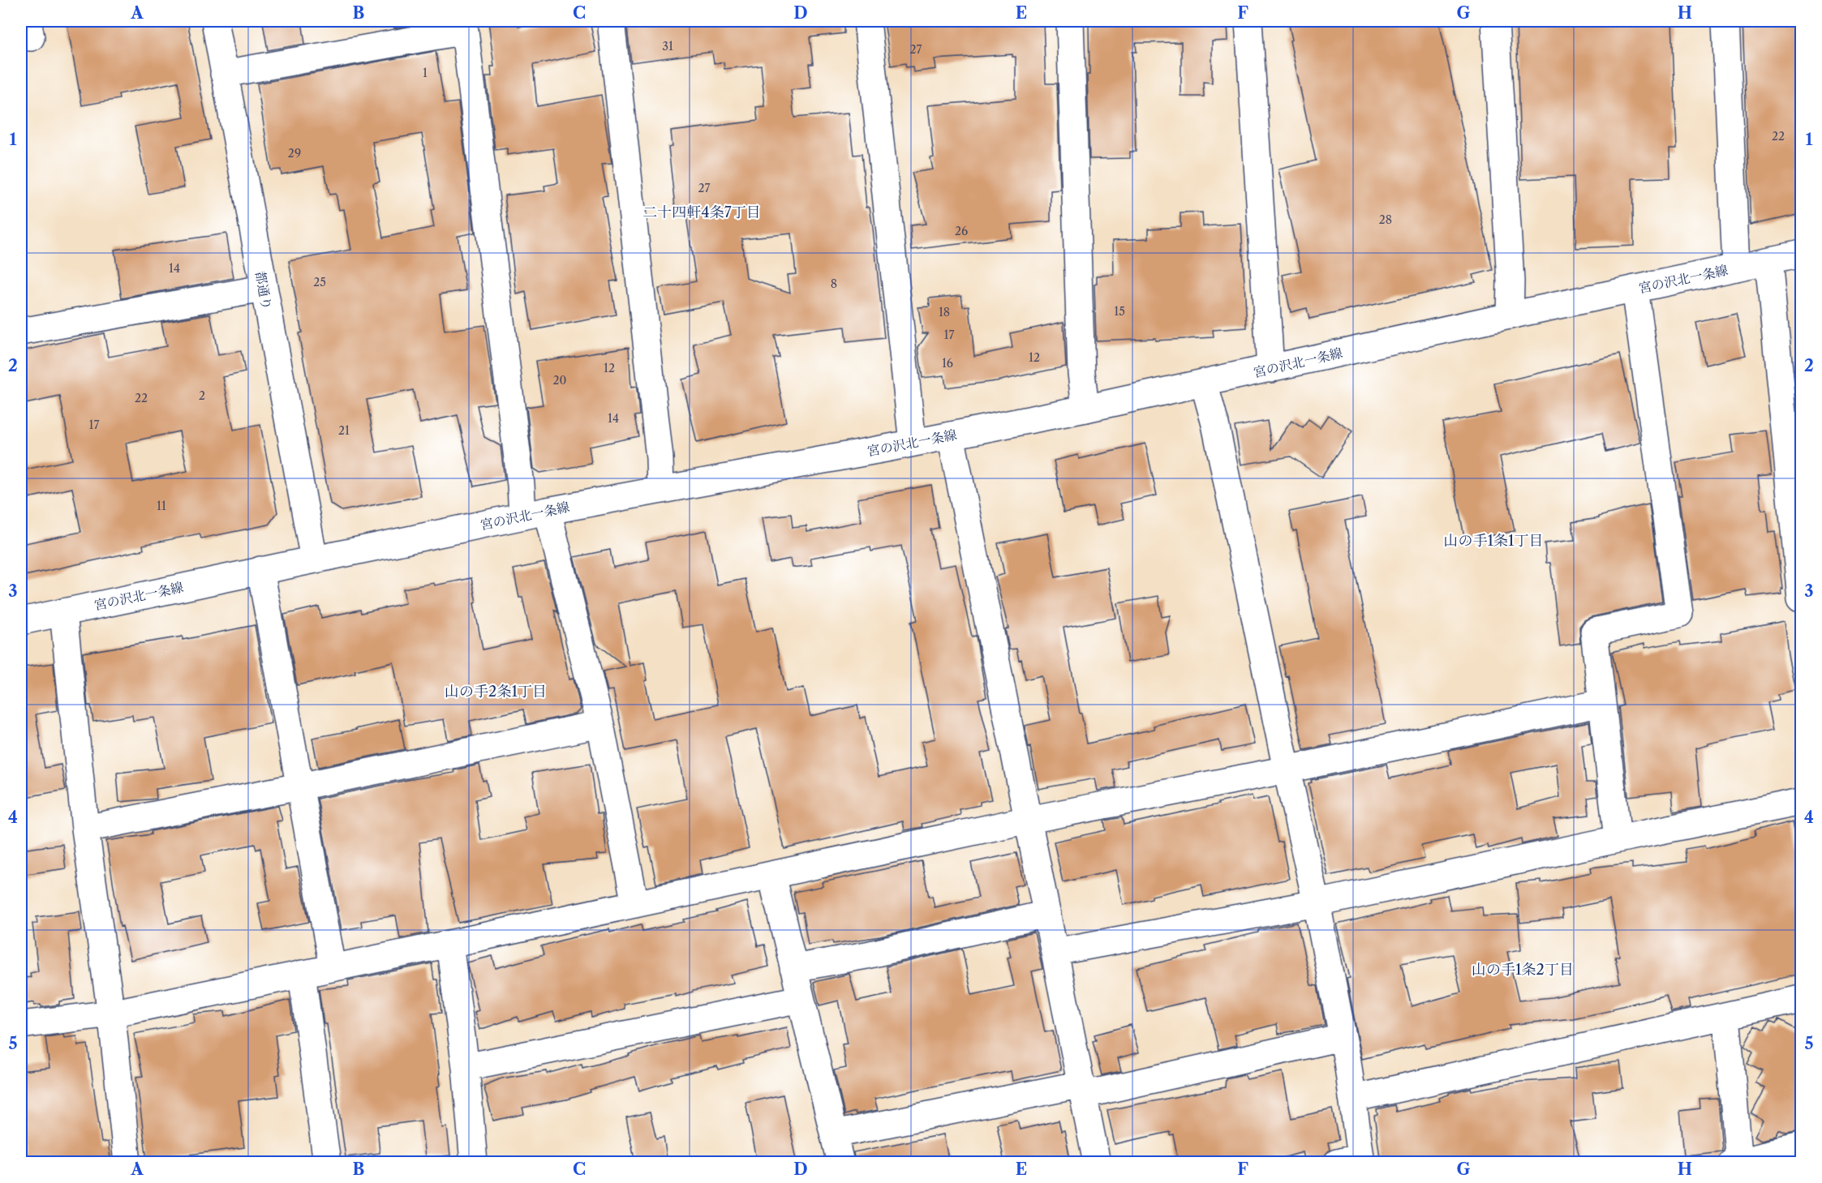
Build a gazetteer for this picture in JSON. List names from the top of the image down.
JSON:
{
  "streets": {
    "street": ["宮の沢北一条線", "都通り"]
  },
  "crossings": [
    ["宮の沢北一条線", "都通り"]
  ],
  "districts": [
    "二十四軒4条7丁目",
    "山の手1条1丁目",
    "山の手2条1丁目",
    "山の手1条2丁目"
  ],
  "house_numbers": [
    "31",
    "27",
    "1",
    "22",
    "29",
    "27",
    "28",
    "26",
    "14",
    "25",
    "8",
    "15",
    "18",
    "17",
    "12",
    "16",
    "12",
    "20",
    "2",
    "22",
    "14",
    "17",
    "21",
    "11"
  ],
  "grid": {
    "columns": [
      "A",
      "B",
      "C",
      "D",
      "E",
      "F",
      "G",
      "H"
    ],
    "rows": [
      "1",
      "2",
      "3",
      "4",
      "5"
    ]
  }
}
